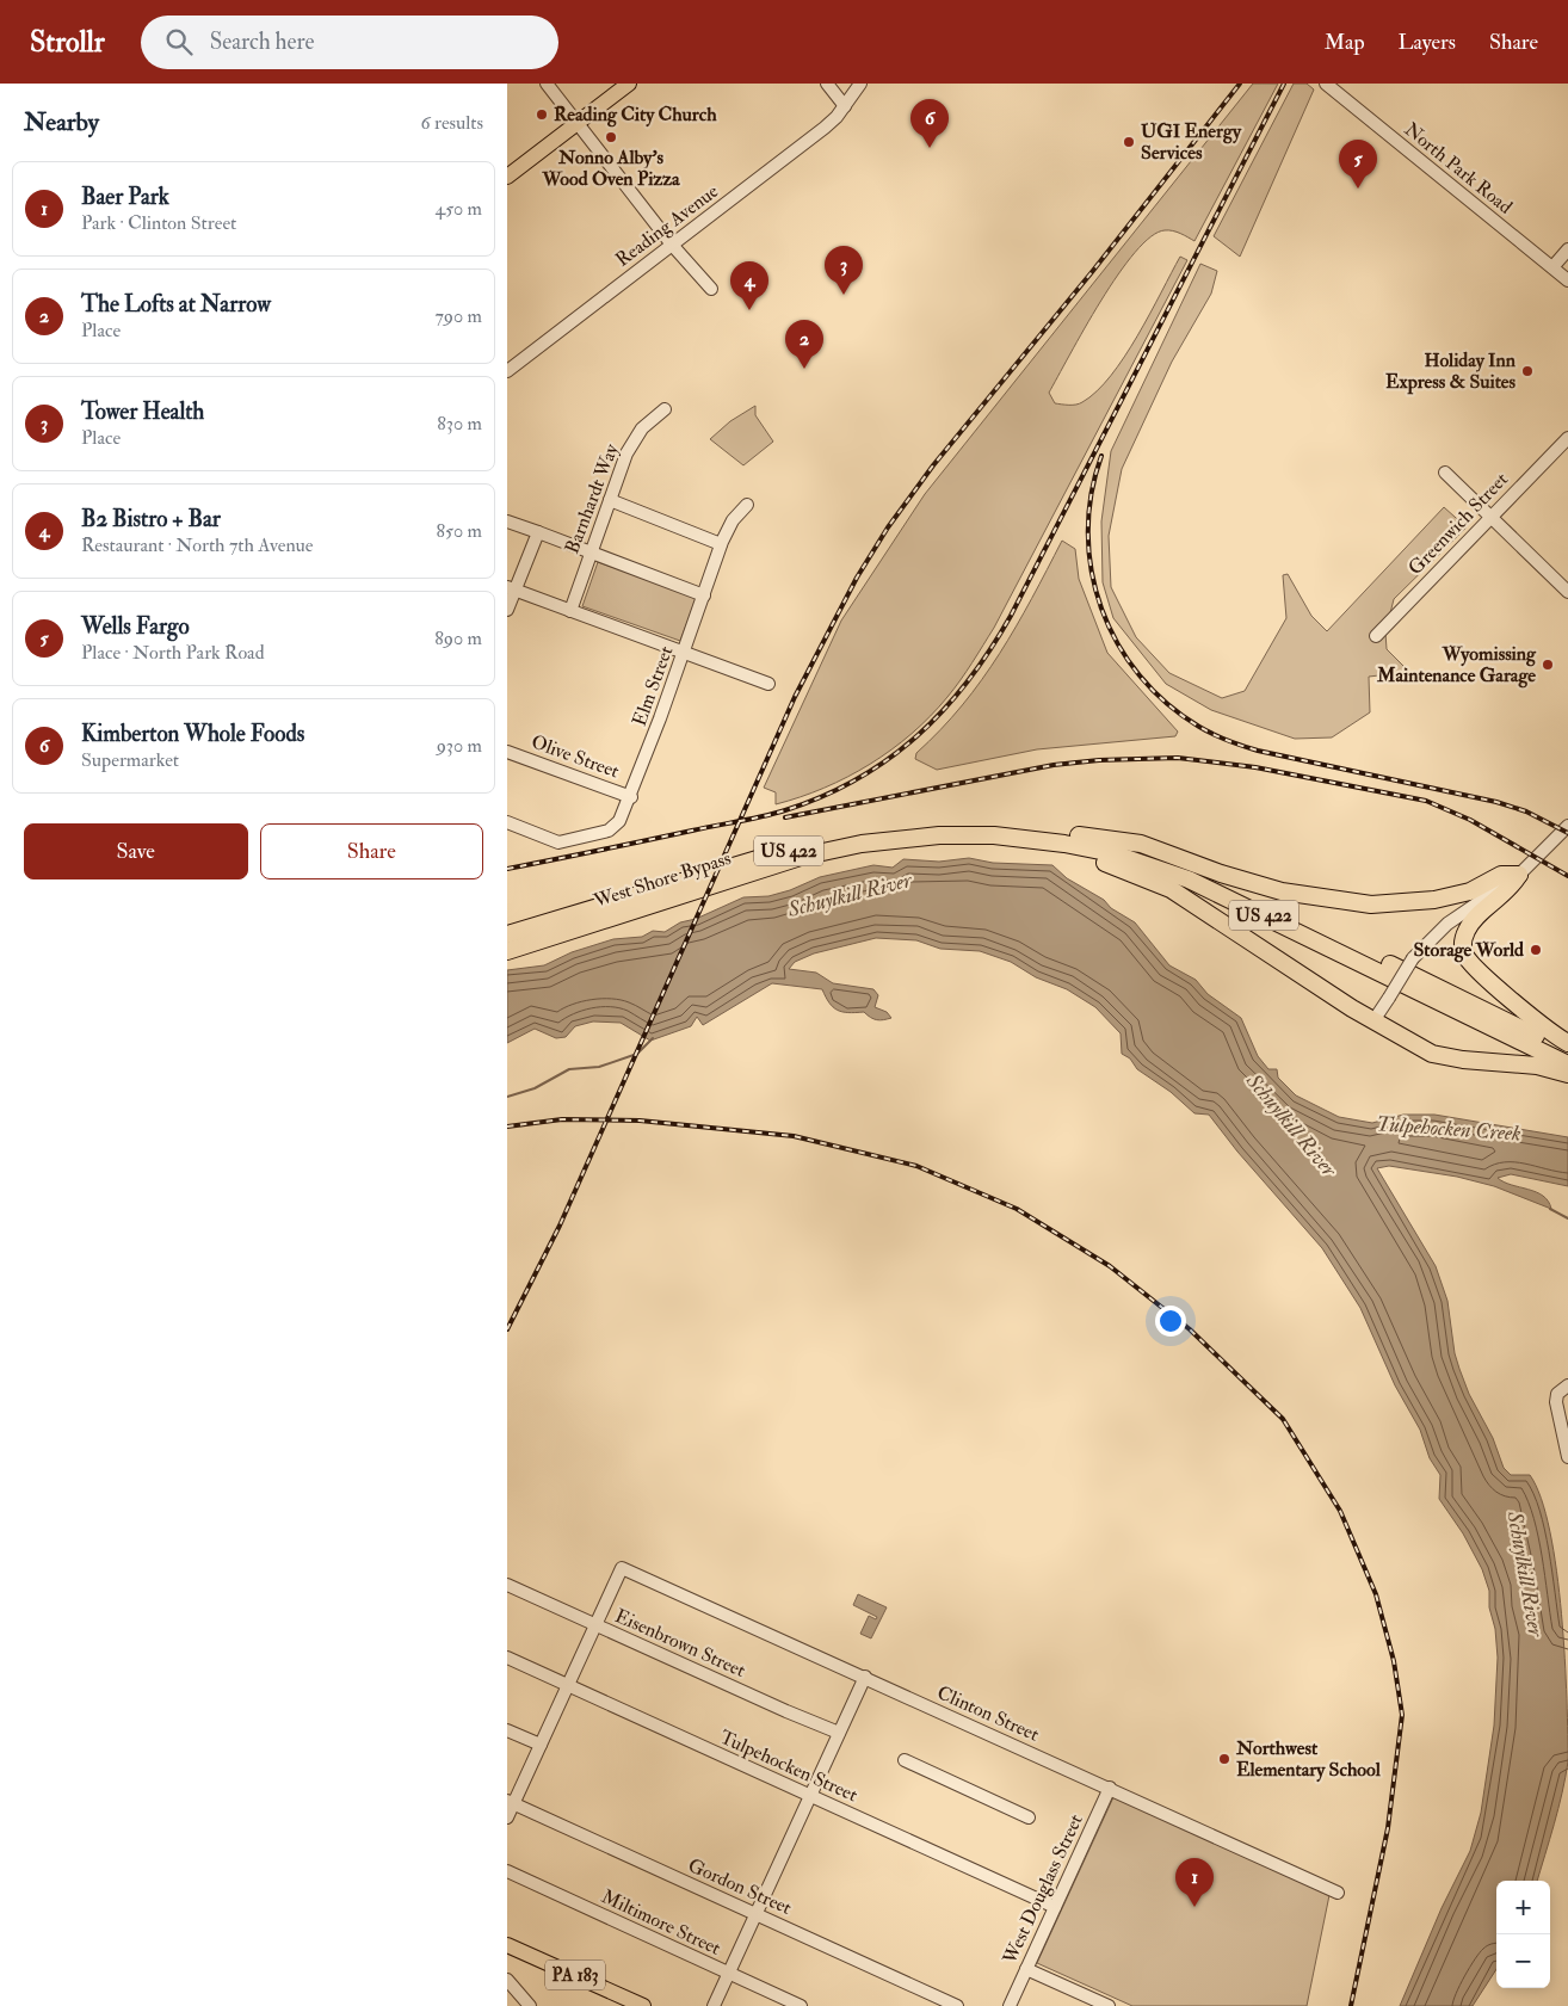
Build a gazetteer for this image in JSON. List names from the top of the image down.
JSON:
{
  "streets": {
    "highway": ["US 422", "West Shore Bypass"],
    "main road": ["PA 183"],
    "street": [
      "North Park Road",
      "Reading Avenue",
      "Barnhardt Way",
      "Greenwich Street",
      "Elm Street",
      "Olive Street",
      "Eisenbrown Street",
      "Clinton Street",
      "Tulpehocken Street",
      "Gordon Street",
      "West Douglass Street",
      "Miltimore Street"
    ]
  },
  "crossings": [
    ["Elm Street", "Olive Street"],
    ["Eisenbrown Street", "Clinton Street"],
    ["Clinton Street", "West Douglass Street"],
    ["Tulpehocken Street", "West Douglass Street"]
  ],
  "water": ["Schuylkill River", "Tulpehocken Creek"],
  "places": [
    "Reading City Church",
    "Nonno Alby’s Wood Oven Pizza",
    "UGI Energy Services",
    "Holiday Inn Express & Suites",
    "Wyomissing Maintenance Garage",
    "Storage World",
    "Northwest Elementary School"
  ],
  "page": {
    "header": "Strollr",
    "search": "Search here",
    "nav": ["Map", "Layers", "Share"],
    "heading": ["Nearby", "6 results"],
    "pins": [
      "6",
      "5",
      "3",
      "4",
      "2",
      "1"
    ],
    "list": [
      {
        "mark": "1",
        "name": "Baer Park",
        "note": "Park · Clinton Street",
        "value": "450 m"
      },
      {
        "mark": "2",
        "name": "The Lofts at Narrow",
        "note": "Place",
        "value": "790 m"
      },
      {
        "mark": "3",
        "name": "Tower Health",
        "note": "Place",
        "value": "830 m"
      },
      {
        "mark": "4",
        "name": "B2 Bistro + Bar",
        "note": "Restaurant · North 7th Avenue",
        "value": "850 m"
      },
      {
        "mark": "5",
        "name": "Wells Fargo",
        "note": "Place · North Park Road",
        "value": "890 m"
      },
      {
        "mark": "6",
        "name": "Kimberton Whole Foods",
        "note": "Supermarket",
        "value": "930 m"
      }
    ],
    "buttons": ["Save", "Share"],
    "map_buttons": ["+", "−"]
  }
}
